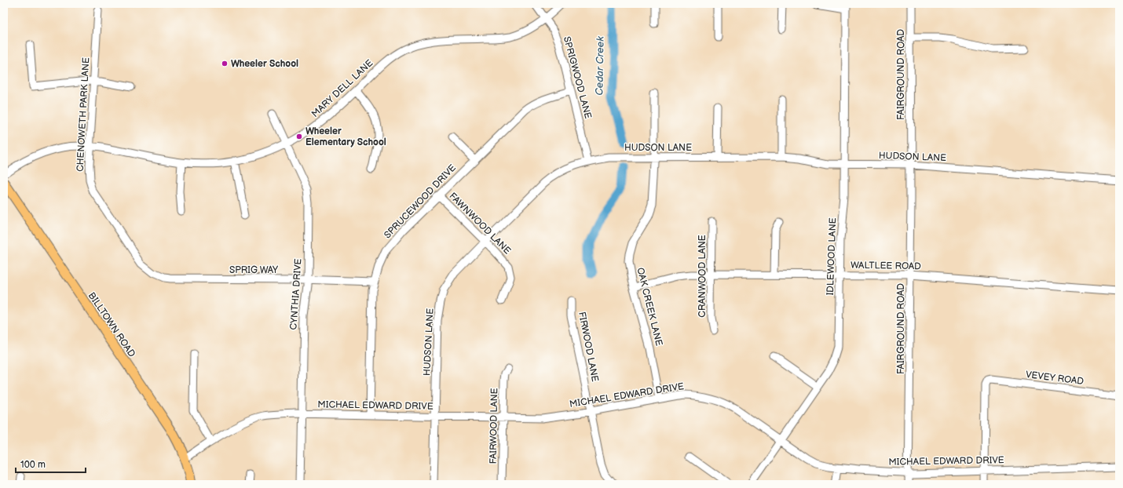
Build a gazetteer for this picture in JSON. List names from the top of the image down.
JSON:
{
  "streets": {
    "main road": ["BILLTOWN ROAD"],
    "street": [
      "FAIRGROUND ROAD",
      "SPRIGWOOD LANE",
      "MARY DELL LANE",
      "CHENOWETH PARK LANE",
      "HUDSON LANE",
      "SPRUCEWOOD DRIVE",
      "FAWNWOOD LANE",
      "IDLEWOOD LANE",
      "WALTLEE ROAD",
      "SPRIG WAY",
      "CRANWOOD LANE",
      "CYNTHIA DRIVE",
      "OAK CREEK LANE",
      "FIRWOOD LANE",
      "VEVEY ROAD",
      "MICHAEL EDWARD DRIVE",
      "FAIRWOOD LANE"
    ]
  },
  "crossings": [
    ["FAIRGROUND ROAD", "HUDSON LANE"],
    ["FAIRGROUND ROAD", "WALTLEE ROAD"],
    ["FAIRGROUND ROAD", "MICHAEL EDWARD DRIVE"],
    ["SPRIGWOOD LANE", "MARY DELL LANE"],
    ["SPRIGWOOD LANE", "HUDSON LANE"],
    ["SPRIGWOOD LANE", "SPRUCEWOOD DRIVE"],
    ["MARY DELL LANE", "CHENOWETH PARK LANE"],
    ["MARY DELL LANE", "CYNTHIA DRIVE"],
    ["CHENOWETH PARK LANE", "SPRIG WAY"],
    ["HUDSON LANE", "FAWNWOOD LANE"],
    ["HUDSON LANE", "IDLEWOOD LANE"],
    ["HUDSON LANE", "OAK CREEK LANE"],
    ["HUDSON LANE", "MICHAEL EDWARD DRIVE"],
    ["SPRUCEWOOD DRIVE", "FAWNWOOD LANE"],
    ["SPRUCEWOOD DRIVE", "SPRIG WAY"],
    ["SPRUCEWOOD DRIVE", "MICHAEL EDWARD DRIVE"],
    ["IDLEWOOD LANE", "WALTLEE ROAD"],
    ["IDLEWOOD LANE", "MICHAEL EDWARD DRIVE"],
    ["WALTLEE ROAD", "CRANWOOD LANE"],
    ["WALTLEE ROAD", "OAK CREEK LANE"],
    ["SPRIG WAY", "CYNTHIA DRIVE"],
    ["CYNTHIA DRIVE", "MICHAEL EDWARD DRIVE"],
    ["OAK CREEK LANE", "MICHAEL EDWARD DRIVE"],
    ["BILLTOWN ROAD", "MICHAEL EDWARD DRIVE"],
    ["FIRWOOD LANE", "MICHAEL EDWARD DRIVE"],
    ["VEVEY ROAD", "MICHAEL EDWARD DRIVE"],
    ["MICHAEL EDWARD DRIVE", "FAIRWOOD LANE"]
  ],
  "water": ["Cedar Creek"],
  "places": ["Wheeler School", "Wheeler Elementary School"],
  "scale_bar": "100 m"
}
